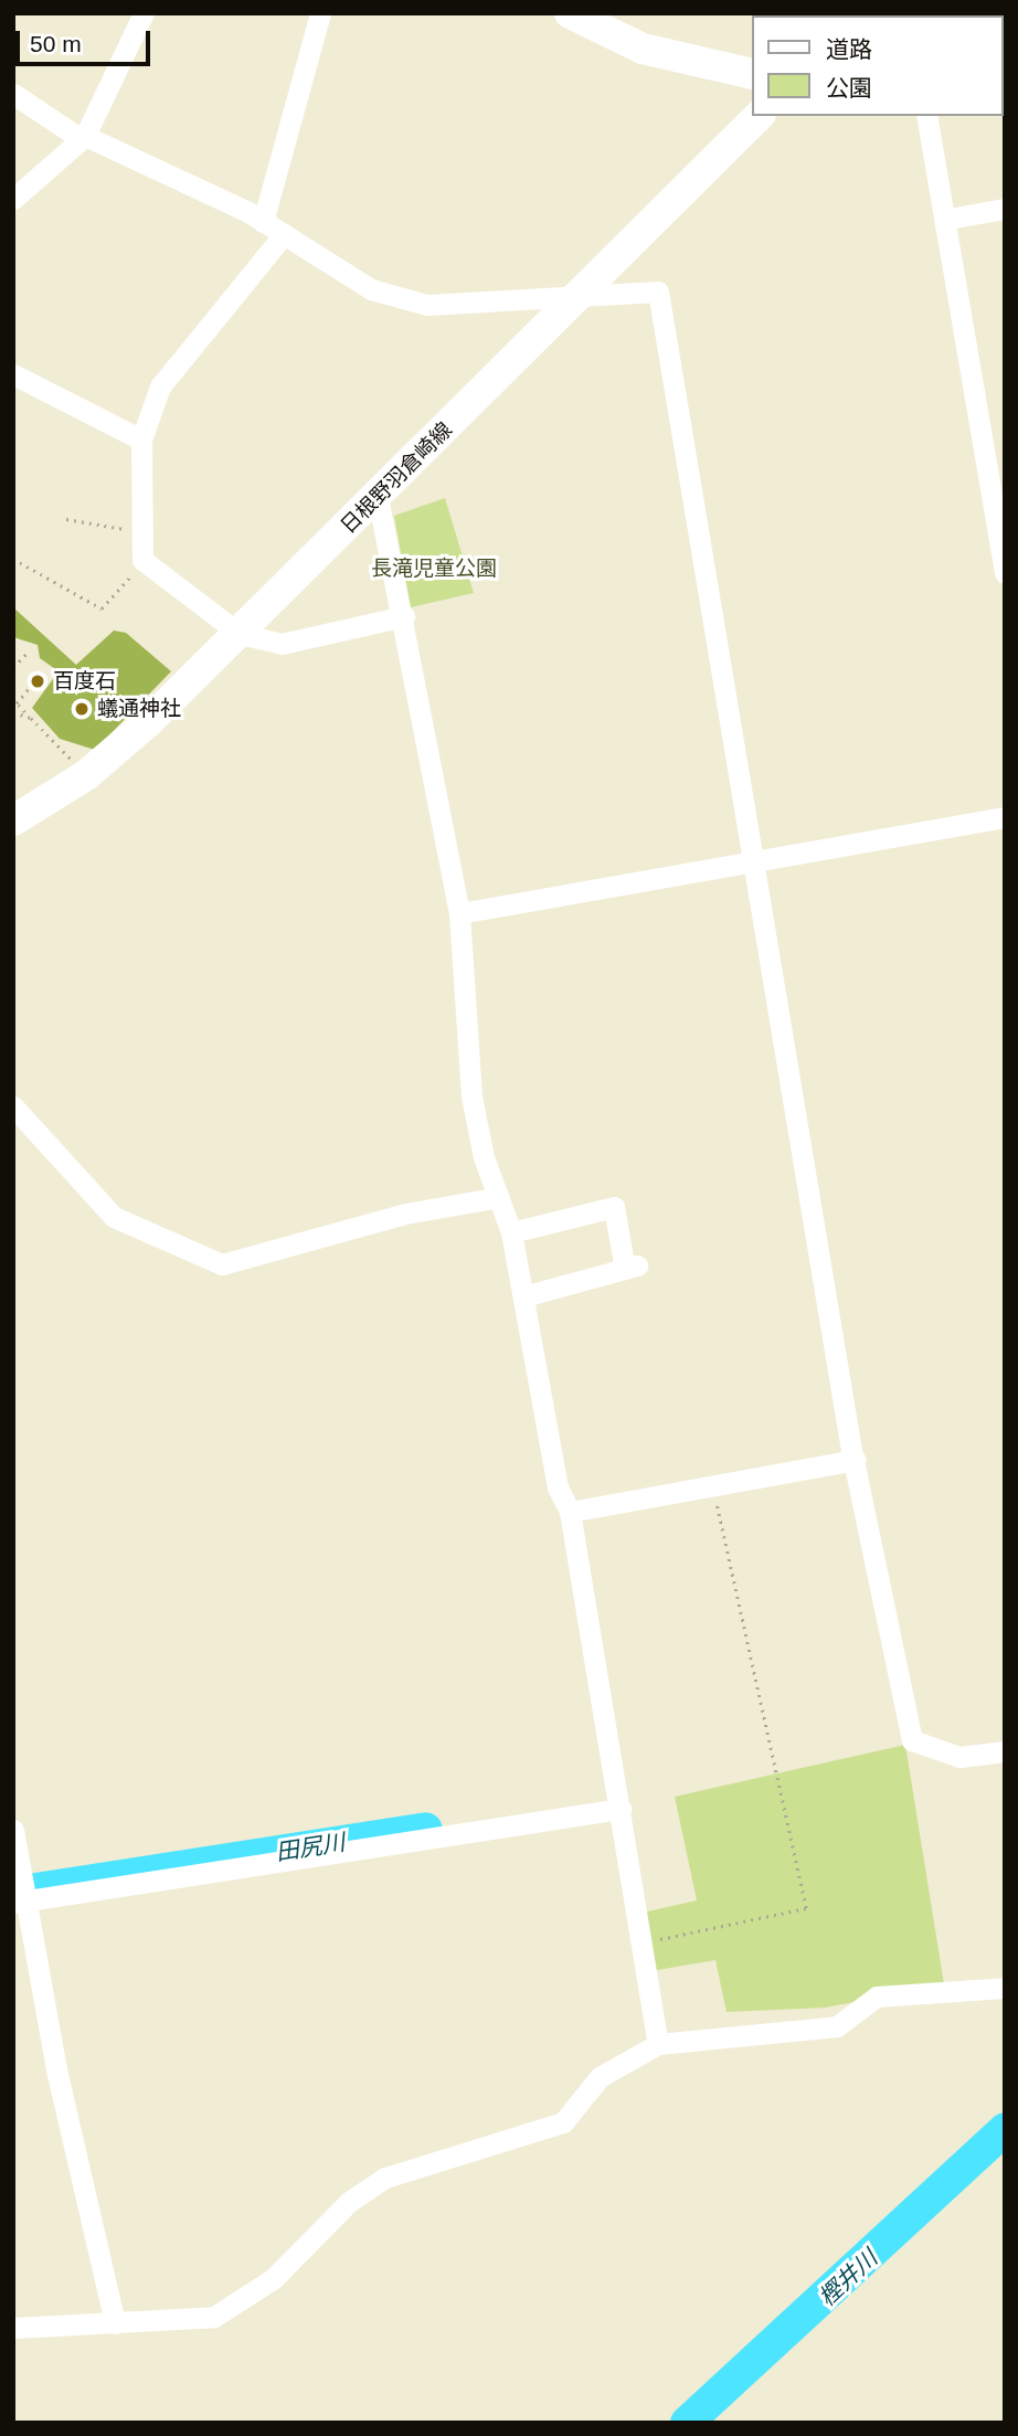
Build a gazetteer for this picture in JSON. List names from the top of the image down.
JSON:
{
  "streets": {
    "main road": ["日根野羽倉崎線"]
  },
  "water": ["田尻川", "樫井川"],
  "parks": ["長滝児童公園"],
  "places": ["百度石", "蟻通神社"],
  "legend": ["道路", "公園"],
  "scale_bar": "50 m"
}
